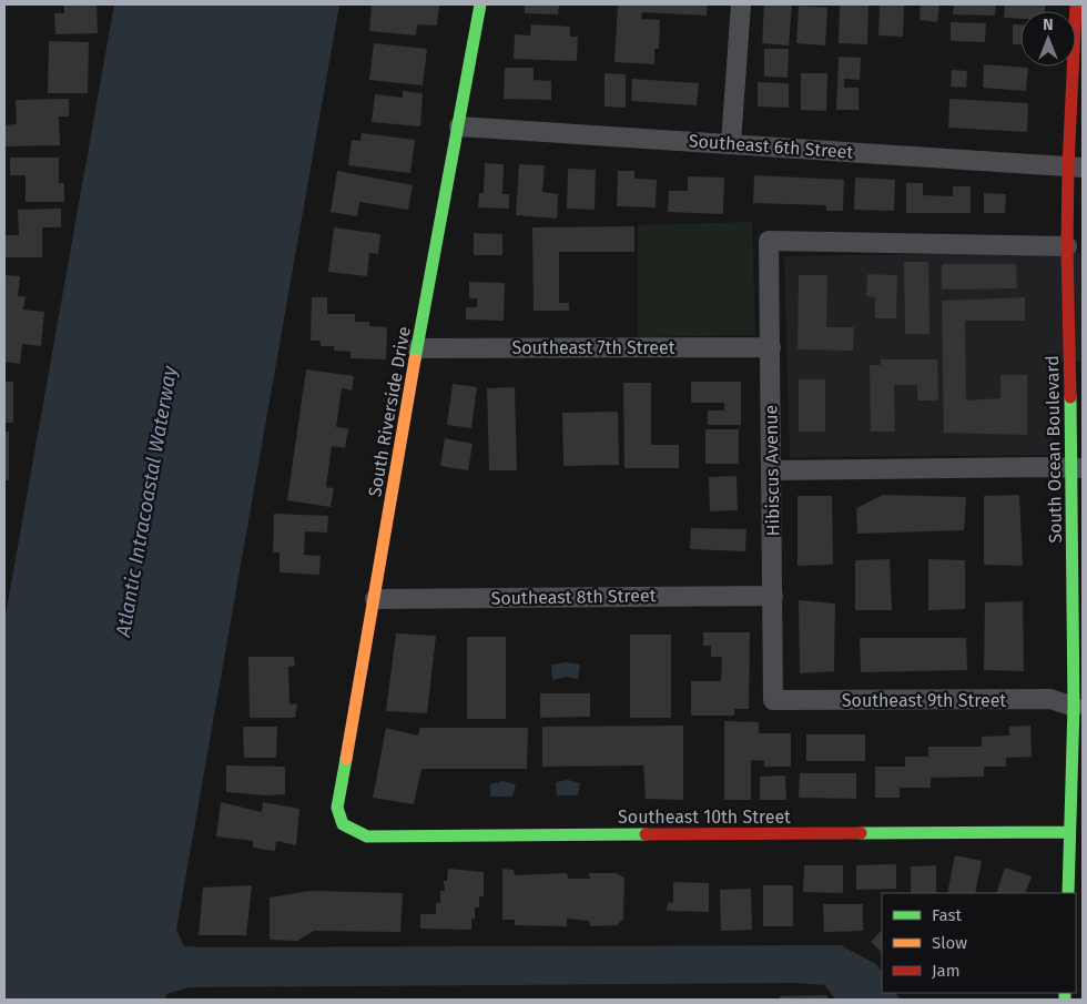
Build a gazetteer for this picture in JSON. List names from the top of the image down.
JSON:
{
  "streets": {
    "street": [
      "Southeast 6th Street",
      "Southeast 7th Street",
      "South Riverside Drive",
      "South Ocean Boulevard",
      "Hibiscus Avenue",
      "Southeast 8th Street",
      "Southeast 9th Street",
      "Southeast 10th Street"
    ]
  },
  "crossings": [
    ["Southeast 6th Street", "South Riverside Drive"],
    ["Southeast 6th Street", "South Ocean Boulevard"],
    ["Southeast 7th Street", "South Riverside Drive"],
    ["Southeast 7th Street", "Hibiscus Avenue"],
    ["South Riverside Drive", "Southeast 8th Street"],
    ["South Riverside Drive", "Southeast 10th Street"],
    ["South Ocean Boulevard", "Hibiscus Avenue"],
    ["South Ocean Boulevard", "Southeast 9th Street"],
    ["South Ocean Boulevard", "Southeast 10th Street"],
    ["Hibiscus Avenue", "Southeast 8th Street"],
    ["Hibiscus Avenue", "Southeast 9th Street"]
  ],
  "water": ["Atlantic Intracoastal Waterway"],
  "legend": ["Fast", "Slow", "Jam"],
  "north": "top"
}
